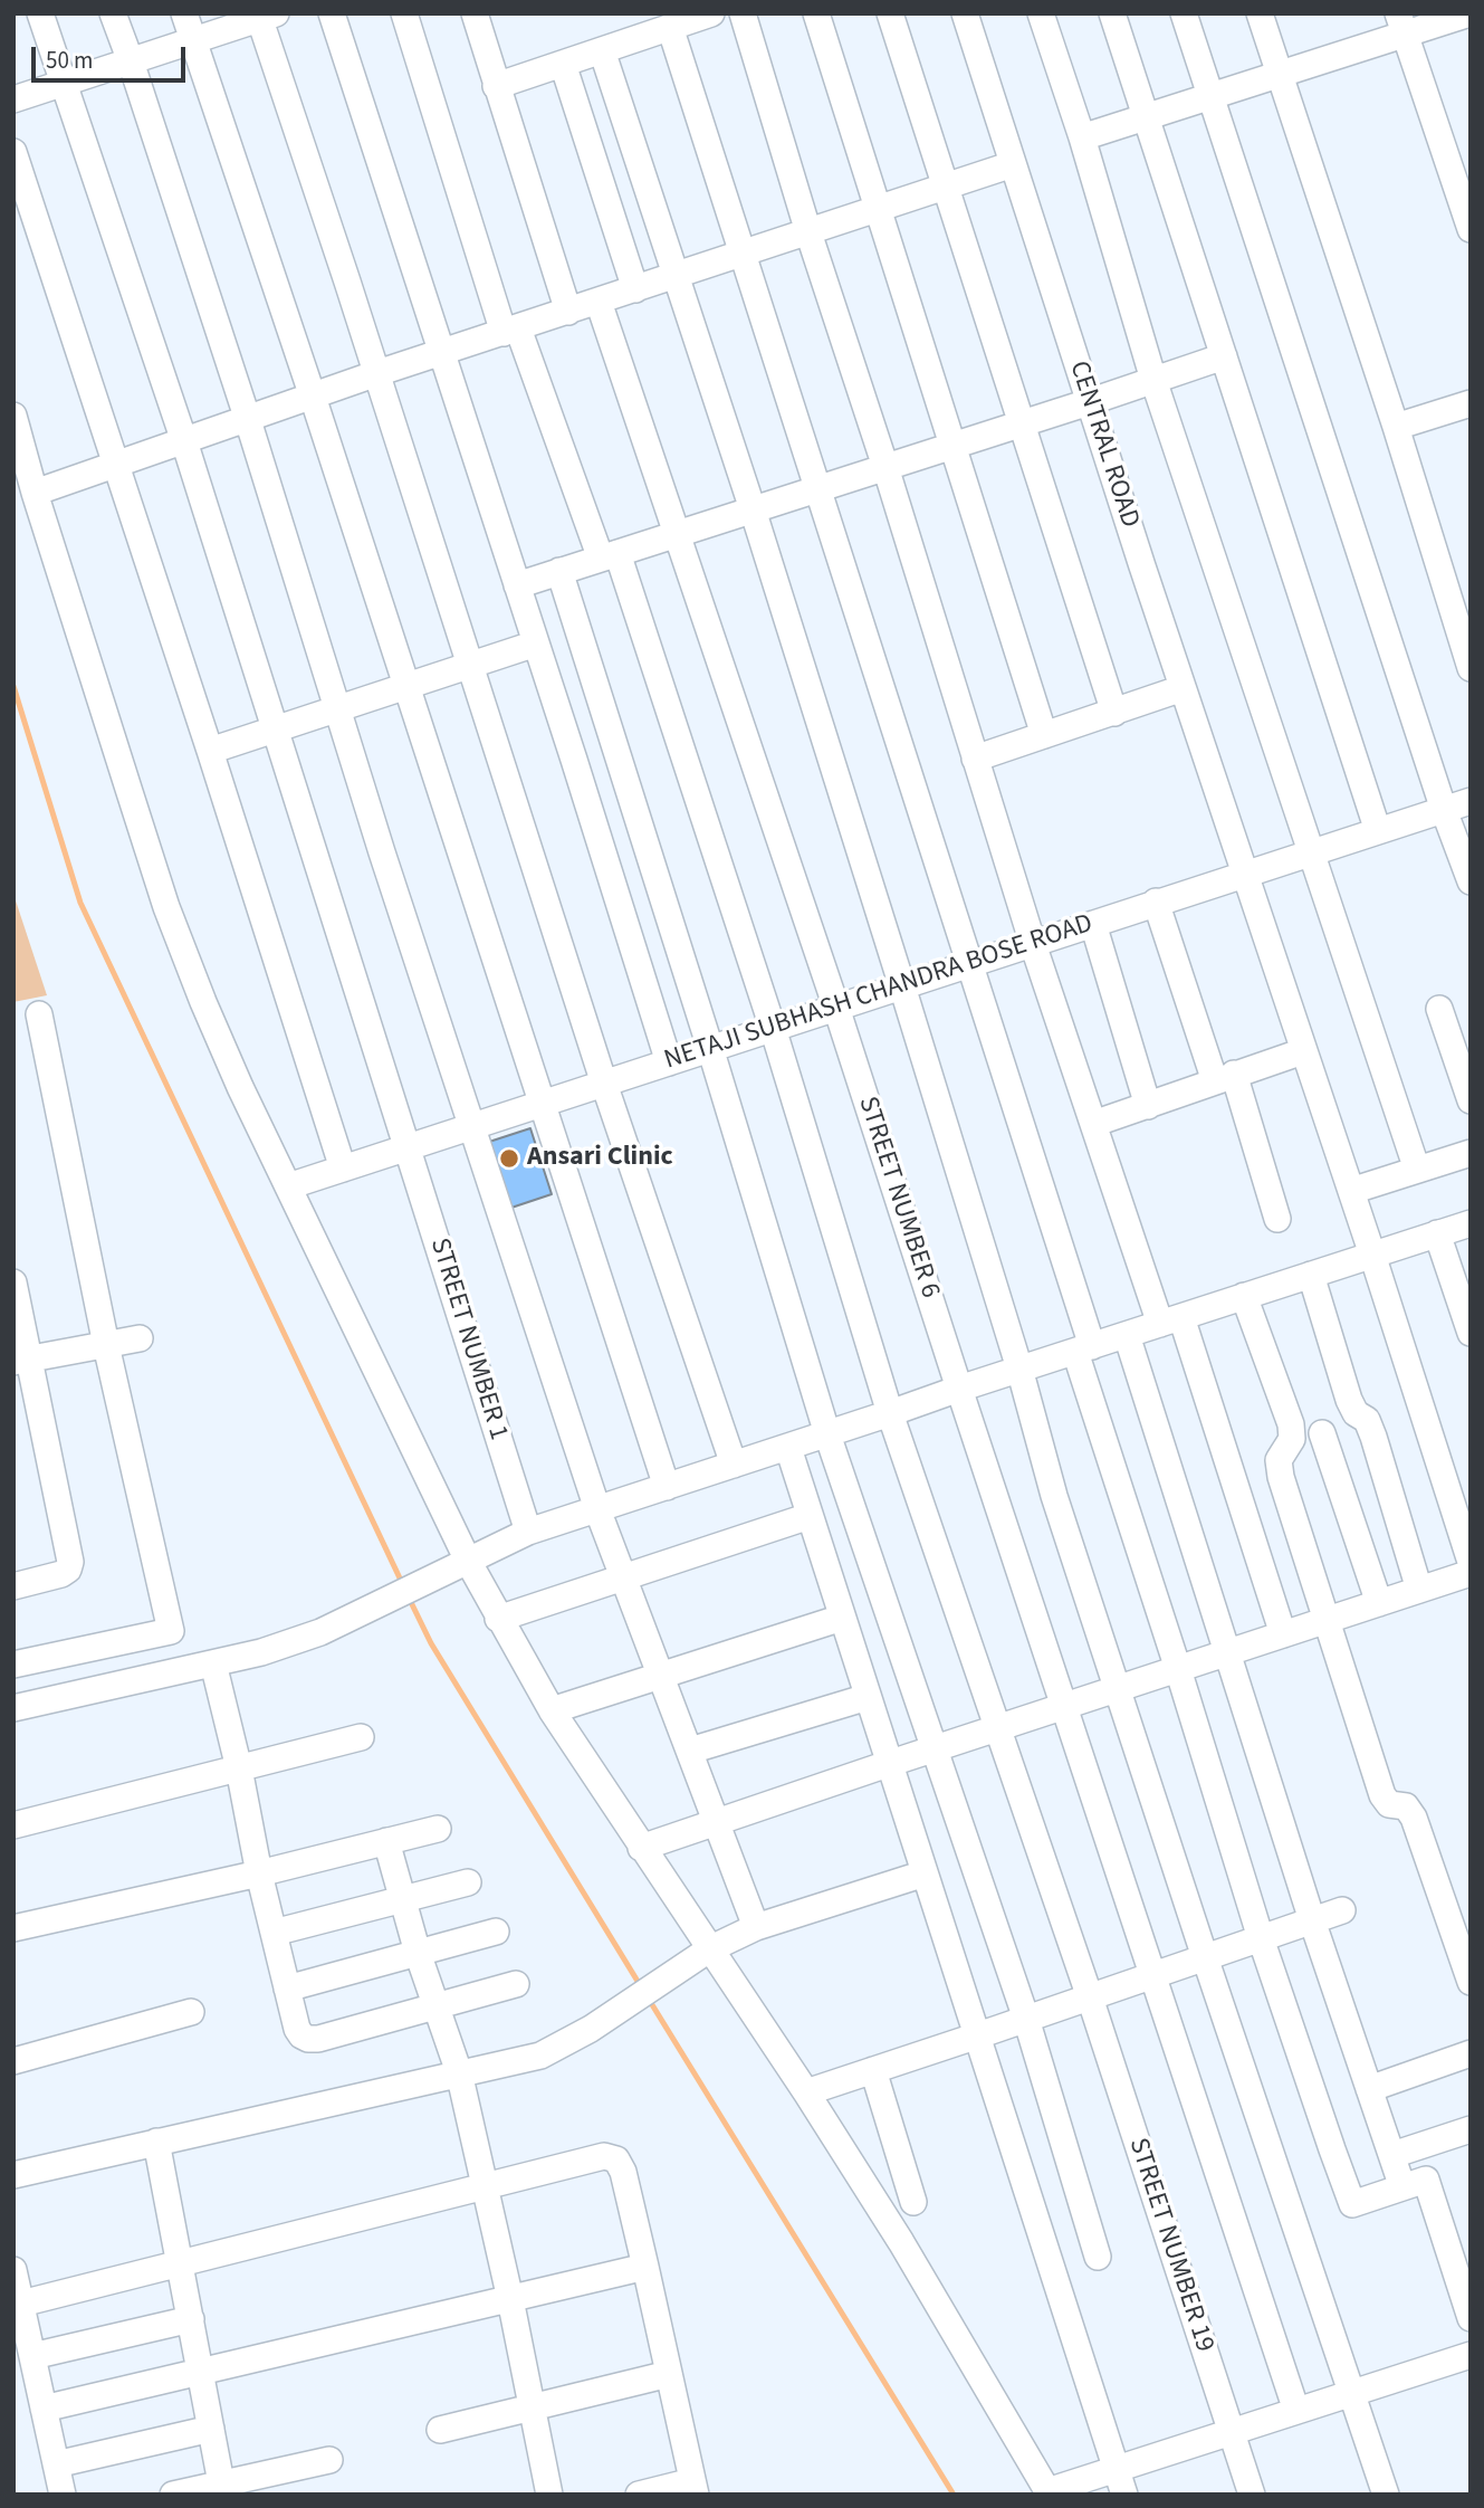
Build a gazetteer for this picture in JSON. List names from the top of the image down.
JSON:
{
  "streets": {
    "street": [
      "CENTRAL ROAD",
      "NETAJI SUBHASH CHANDRA BOSE ROAD",
      "STREET NUMBER 6",
      "STREET NUMBER 1",
      "STREET NUMBER 19"
    ]
  },
  "crossings": [
    ["CENTRAL ROAD", "NETAJI SUBHASH CHANDRA BOSE ROAD"],
    ["NETAJI SUBHASH CHANDRA BOSE ROAD", "STREET NUMBER 6"],
    ["NETAJI SUBHASH CHANDRA BOSE ROAD", "STREET NUMBER 1"],
    ["NETAJI SUBHASH CHANDRA BOSE ROAD", "STREET NUMBER 19"]
  ],
  "places": ["Ansari Clinic"],
  "scale_bar": "50 m"
}
